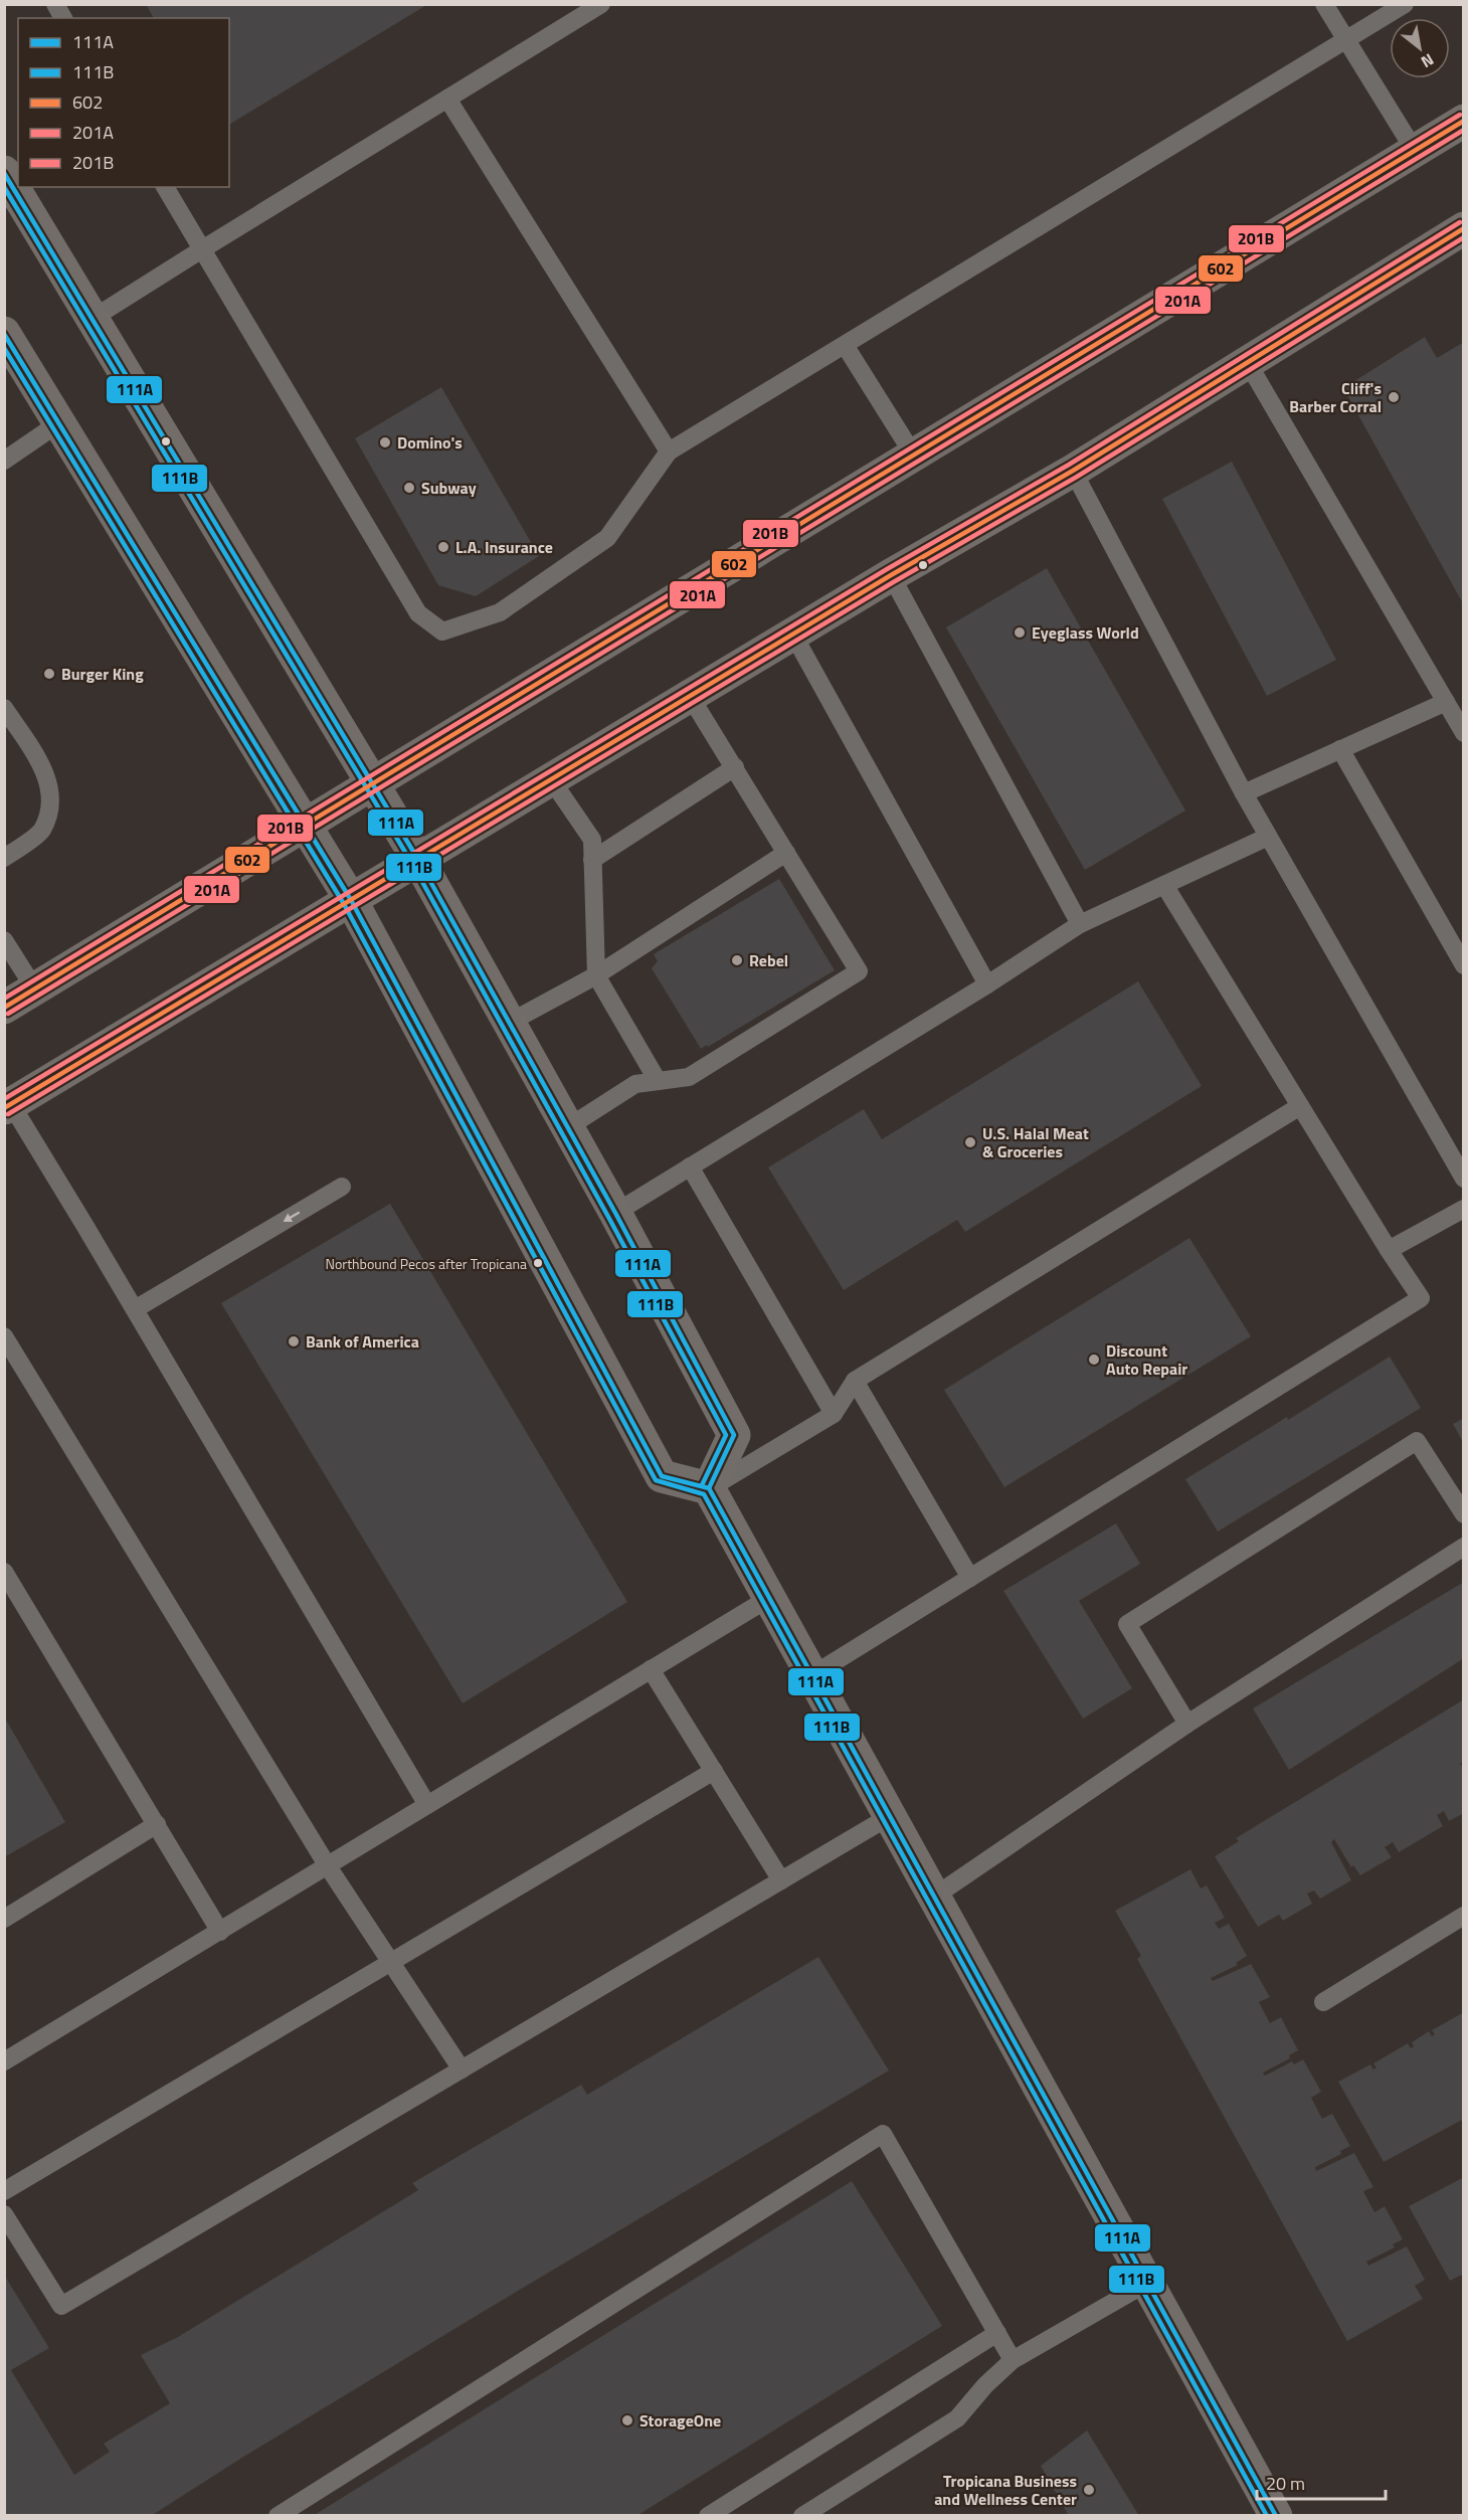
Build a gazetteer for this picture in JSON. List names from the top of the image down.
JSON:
{
  "places": [
    "Cliff's Barber Corral",
    "Domino's",
    "Subway",
    "L.A. Insurance",
    "Eyeglass World",
    "Burger King",
    "Rebel",
    "U.S. Halal Meat & Groceries",
    "Northbound Pecos after Tropicana",
    "Bank of America",
    "Discount Auto Repair",
    "StorageOne",
    "Tropicana Business and Wellness Center"
  ],
  "lines": [
    "transit line 201B",
    "transit line 602",
    "transit line 201A",
    "transit line 111A",
    "transit line 111B"
  ],
  "legend": [
    "111A",
    "111B",
    "602",
    "201A",
    "201B"
  ],
  "scale_bar": "20 m",
  "north": "bottom right"
}
